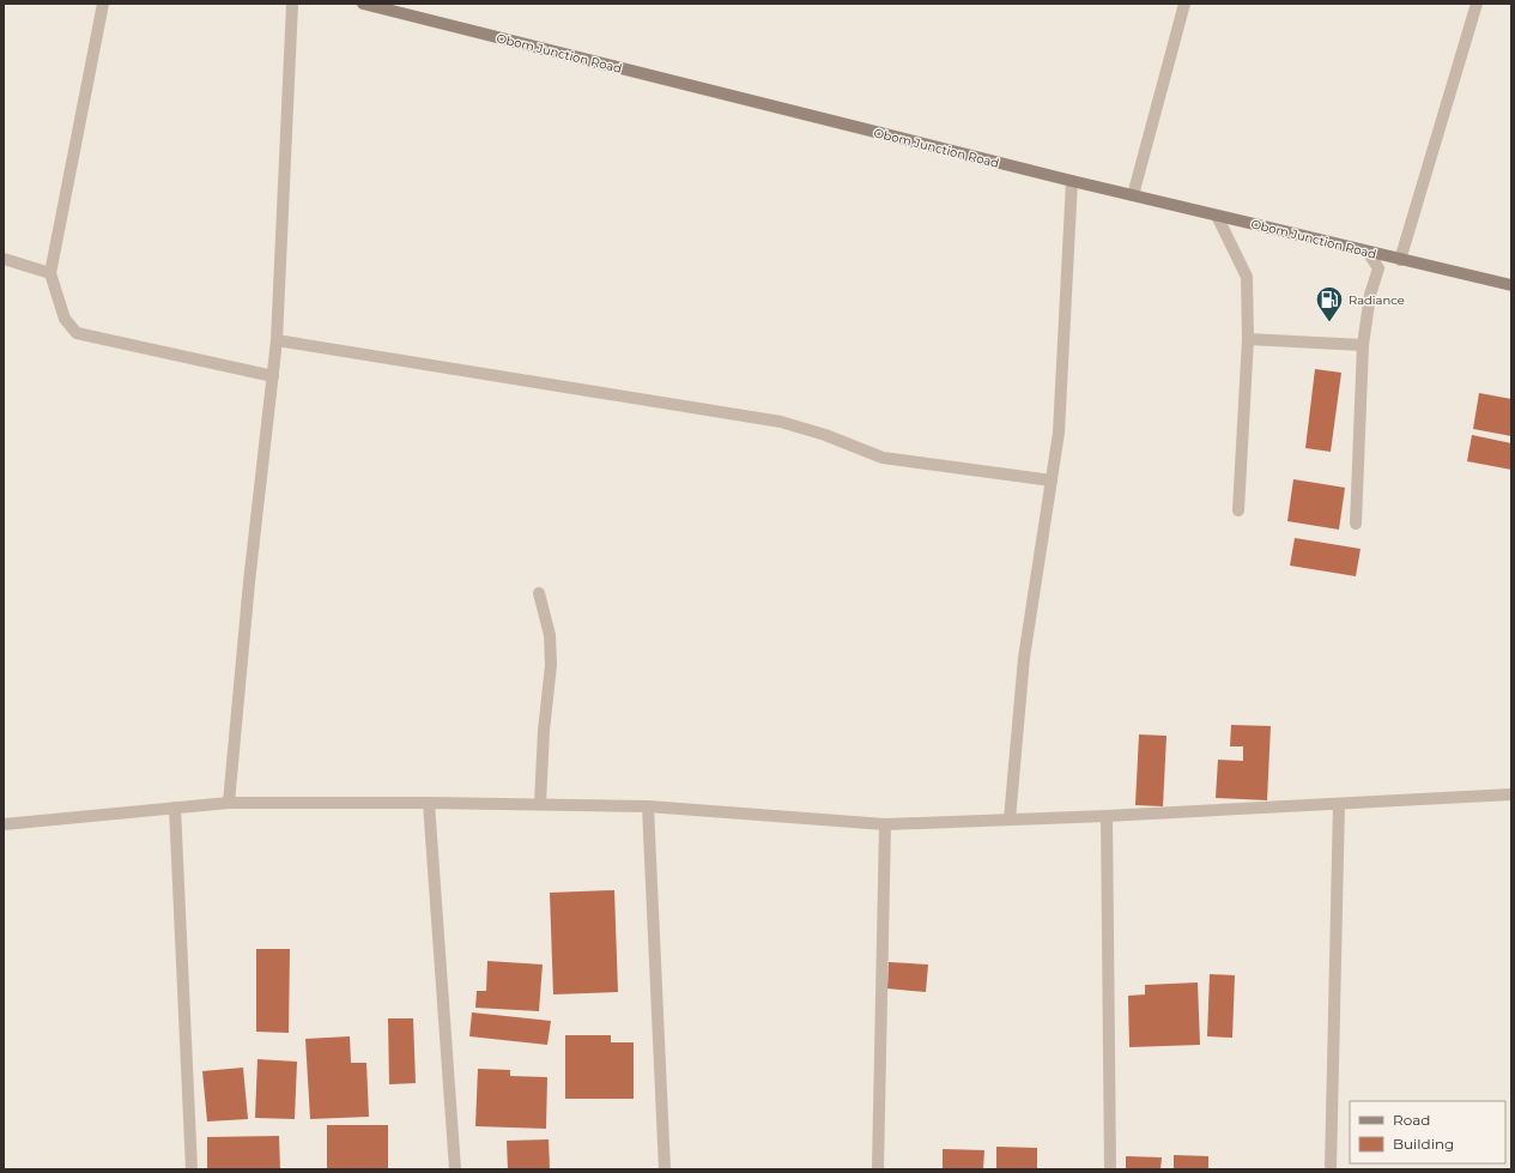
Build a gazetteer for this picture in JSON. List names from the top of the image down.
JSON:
{
  "streets": {
    "main road": ["Obom Junction Road"]
  },
  "places": {
    "fuel station": ["Radiance"]
  },
  "legend": ["Road", "Building"]
}
